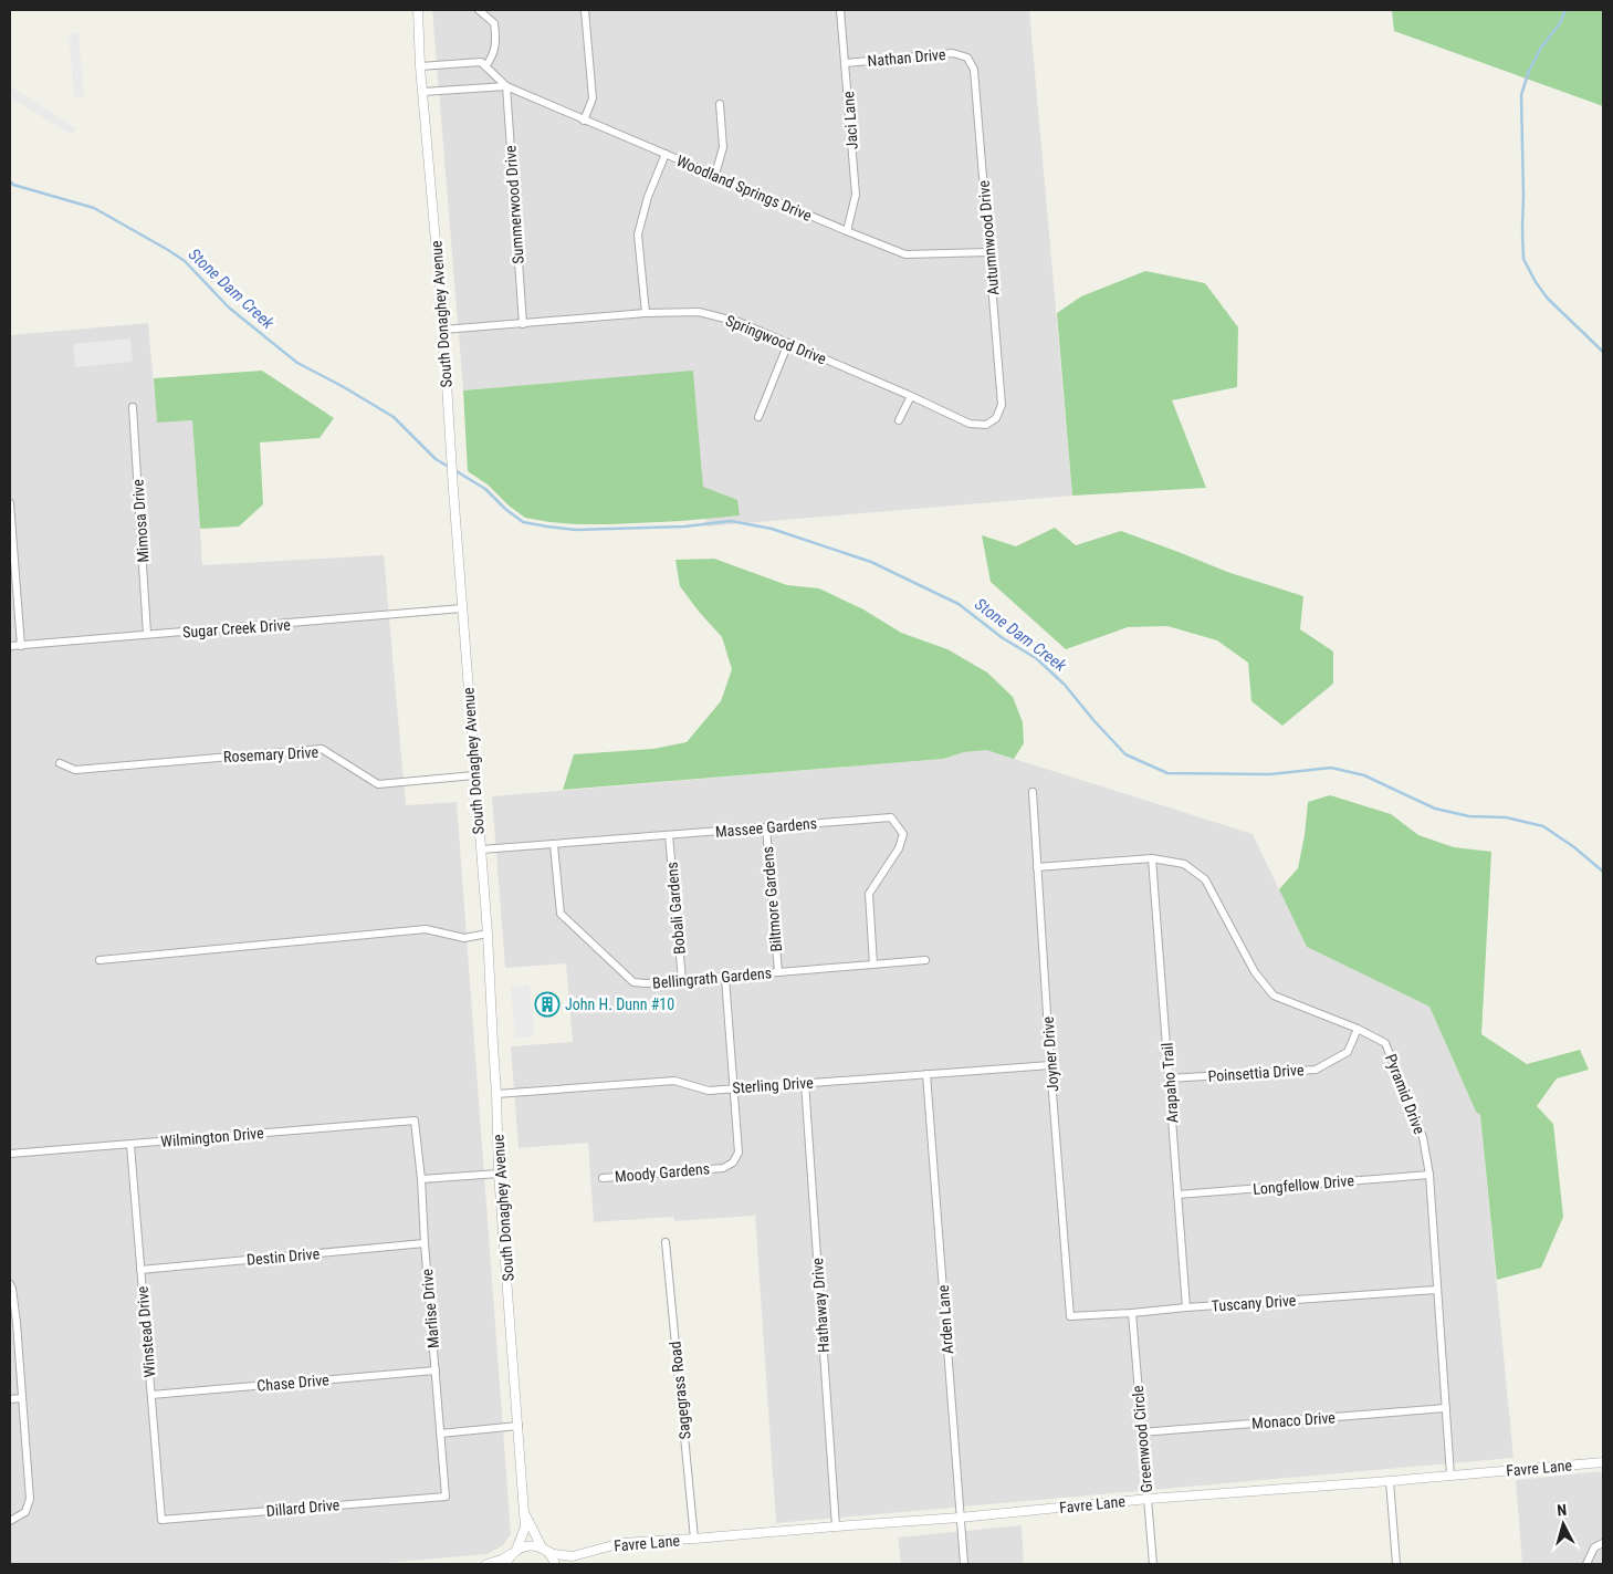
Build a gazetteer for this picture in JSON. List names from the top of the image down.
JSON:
{
  "streets": {
    "street": [
      "Nathan Drive",
      "Jaci Lane",
      "Woodland Springs Drive",
      "Summerwood Drive",
      "Autumnwood Drive",
      "South Donaghey Avenue",
      "Springwood Drive",
      "Mimosa Drive",
      "Sugar Creek Drive",
      "Rosemary Drive",
      "Massee Gardens",
      "Biltmore Gardens",
      "Bobali Gardens",
      "Bellingrath Gardens",
      "Joyner Drive",
      "Poinsettia Drive",
      "Arapaho Trail",
      "Sterling Drive",
      "Pyramid Drive",
      "Wilmington Drive",
      "Moody Gardens",
      "Longfellow Drive",
      "Destin Drive",
      "Tuscany Drive",
      "Hathaway Drive",
      "Marlise Drive",
      "Arden Lane",
      "Winstead Drive",
      "Chase Drive",
      "Sagegrass Road",
      "Monaco Drive",
      "Greenwood Circle",
      "Favre Lane",
      "Dillard Drive"
    ]
  },
  "crossings": [
    ["Nathan Drive", "Jaci Lane"],
    ["Nathan Drive", "Autumnwood Drive"],
    ["Jaci Lane", "Woodland Springs Drive"],
    ["Woodland Springs Drive", "Summerwood Drive"],
    ["Woodland Springs Drive", "Autumnwood Drive"],
    ["Woodland Springs Drive", "South Donaghey Avenue"],
    ["Summerwood Drive", "Springwood Drive"],
    ["Autumnwood Drive", "Springwood Drive"],
    ["South Donaghey Avenue", "Springwood Drive"],
    ["South Donaghey Avenue", "Sugar Creek Drive"],
    ["South Donaghey Avenue", "Rosemary Drive"],
    ["South Donaghey Avenue", "Massee Gardens"],
    ["South Donaghey Avenue", "Sterling Drive"],
    ["South Donaghey Avenue", "Favre Lane"],
    ["Mimosa Drive", "Sugar Creek Drive"],
    ["Massee Gardens", "Biltmore Gardens"],
    ["Massee Gardens", "Bobali Gardens"],
    ["Massee Gardens", "Bellingrath Gardens"],
    ["Biltmore Gardens", "Bellingrath Gardens"],
    ["Bobali Gardens", "Bellingrath Gardens"],
    ["Bellingrath Gardens", "Moody Gardens"],
    ["Joyner Drive", "Sterling Drive"],
    ["Joyner Drive", "Pyramid Drive"],
    ["Joyner Drive", "Tuscany Drive"],
    ["Poinsettia Drive", "Arapaho Trail"],
    ["Poinsettia Drive", "Pyramid Drive"],
    ["Arapaho Trail", "Pyramid Drive"],
    ["Arapaho Trail", "Longfellow Drive"],
    ["Arapaho Trail", "Tuscany Drive"],
    ["Sterling Drive", "Moody Gardens"],
    ["Sterling Drive", "Hathaway Drive"],
    ["Sterling Drive", "Arden Lane"],
    ["Pyramid Drive", "Longfellow Drive"],
    ["Pyramid Drive", "Tuscany Drive"],
    ["Pyramid Drive", "Monaco Drive"],
    ["Pyramid Drive", "Favre Lane"],
    ["Wilmington Drive", "Marlise Drive"],
    ["Wilmington Drive", "Winstead Drive"],
    ["Destin Drive", "Marlise Drive"],
    ["Destin Drive", "Winstead Drive"],
    ["Tuscany Drive", "Greenwood Circle"],
    ["Hathaway Drive", "Favre Lane"],
    ["Marlise Drive", "Chase Drive"],
    ["Marlise Drive", "Dillard Drive"],
    ["Arden Lane", "Favre Lane"],
    ["Winstead Drive", "Chase Drive"],
    ["Winstead Drive", "Dillard Drive"],
    ["Sagegrass Road", "Favre Lane"],
    ["Monaco Drive", "Greenwood Circle"],
    ["Greenwood Circle", "Favre Lane"]
  ],
  "water": ["Stone Dam Creek"],
  "places": {
    "building": ["John H. Dunn #10"]
  },
  "north": "top"
}
